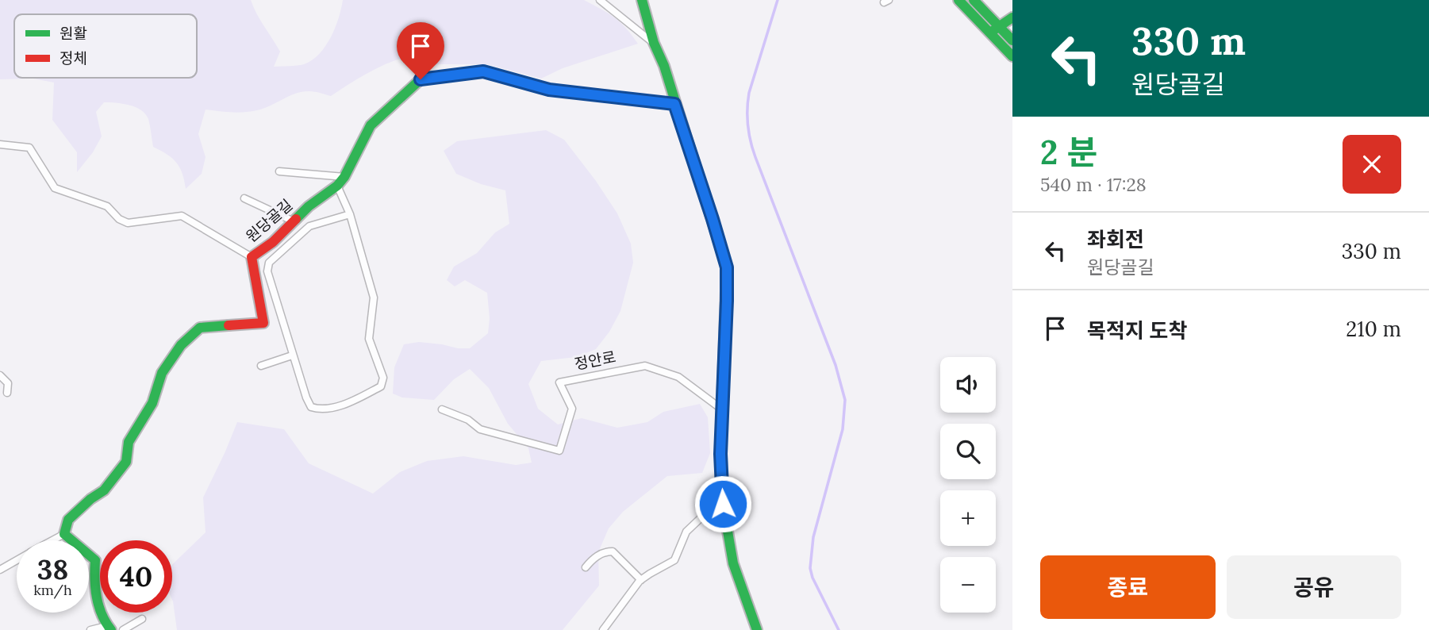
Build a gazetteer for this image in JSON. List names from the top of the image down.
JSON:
{
  "streets": {
    "street": ["원당골길", "정안로"]
  },
  "legend": ["원활", "정체"],
  "page": {
    "turn": ["330 m", "원당골길"],
    "heading": ["2 분", "540 m · 17:28"],
    "list": [
      {
        "name": "좌회전",
        "note": "원당골길",
        "value": "330 m"
      },
      {
        "name": "목적지 도착",
        "value": "210 m"
      }
    ],
    "map_buttons": ["+", "−"],
    "speed": "38 km/h",
    "limit": "40",
    "buttons": ["종료", "공유"]
  }
}
